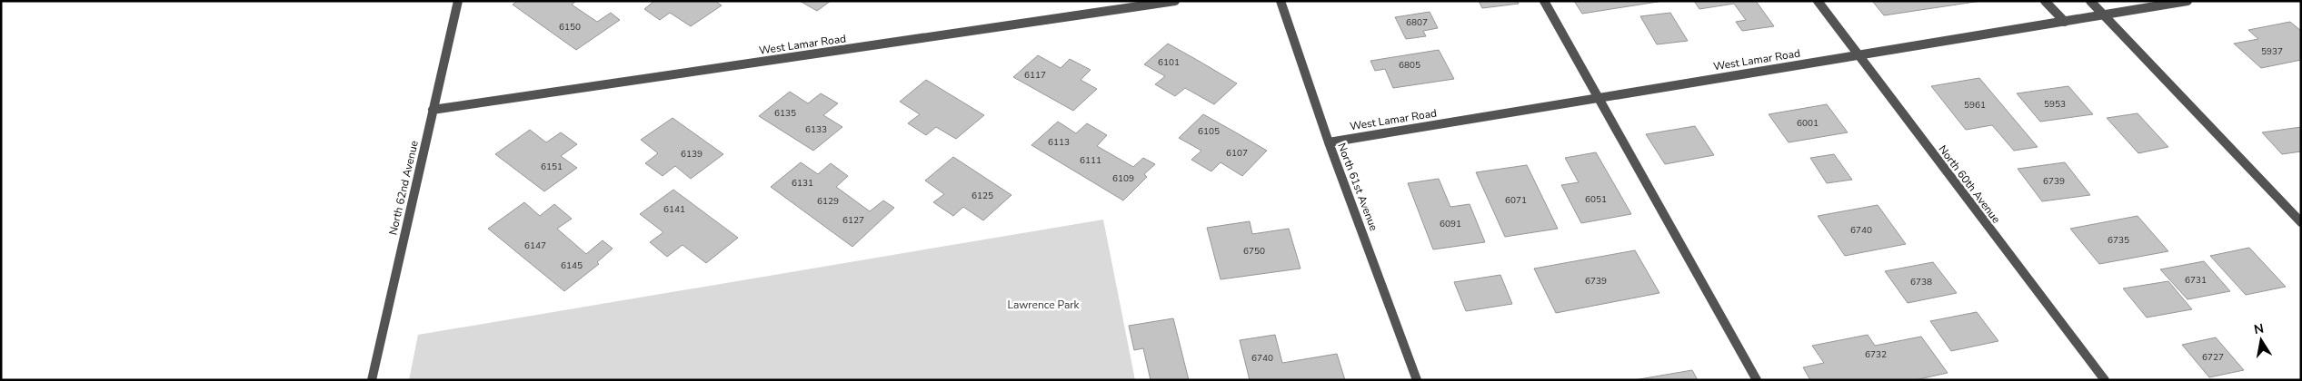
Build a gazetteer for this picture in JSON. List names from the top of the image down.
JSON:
{
  "streets": {
    "street": [
      "West Lamar Road",
      "North 60th Avenue",
      "North 61st Avenue",
      "North 62nd Avenue"
    ]
  },
  "crossings": [
    ["West Lamar Road", "North 60th Avenue"],
    ["West Lamar Road", "North 61st Avenue"],
    ["West Lamar Road", "North 62nd Avenue"]
  ],
  "parks": ["Lawrence Park"],
  "house_numbers": [
    "6807",
    "6150",
    "5937",
    "6101",
    "6805",
    "6117",
    "5953",
    "5961",
    "6135",
    "6001",
    "6133",
    "6105",
    "6113",
    "6107",
    "6139",
    "6111",
    "6151",
    "6109",
    "6739",
    "6131",
    "6125",
    "6051",
    "6071",
    "6129",
    "6141",
    "6127",
    "6091",
    "6740",
    "6735",
    "6147",
    "6750",
    "6145",
    "6731",
    "6739",
    "6738",
    "6732",
    "6727",
    "6740"
  ],
  "north": "top"
}
